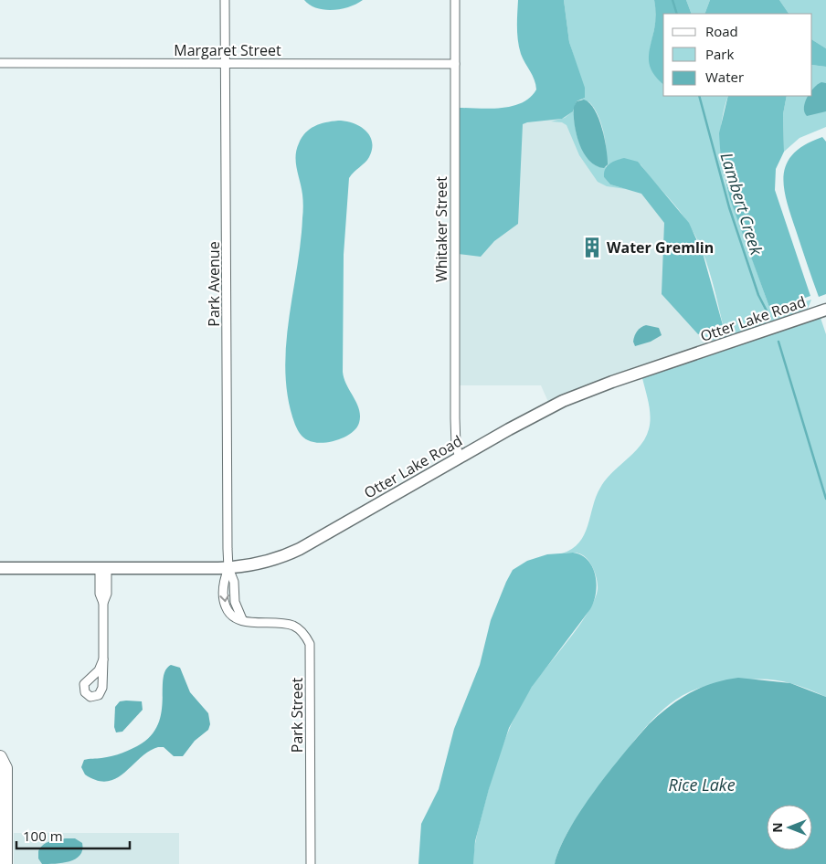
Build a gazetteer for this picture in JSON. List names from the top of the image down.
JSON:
{
  "streets": {
    "street": [
      "Margaret Street",
      "Whitaker Street",
      "Park Avenue",
      "Otter Lake Road",
      "Park Street"
    ]
  },
  "crossings": [
    ["Margaret Street", "Whitaker Street"],
    ["Margaret Street", "Park Avenue"],
    ["Whitaker Street", "Otter Lake Road"],
    ["Park Avenue", "Otter Lake Road"],
    ["Park Avenue", "Park Street"],
    ["Otter Lake Road", "Park Street"]
  ],
  "water": ["Lambert Creek", "Rice Lake"],
  "places": {
    "building": ["Water Gremlin"]
  },
  "legend": ["Road", "Park", "Water"],
  "scale_bar": "100 m",
  "north": "left"
}
